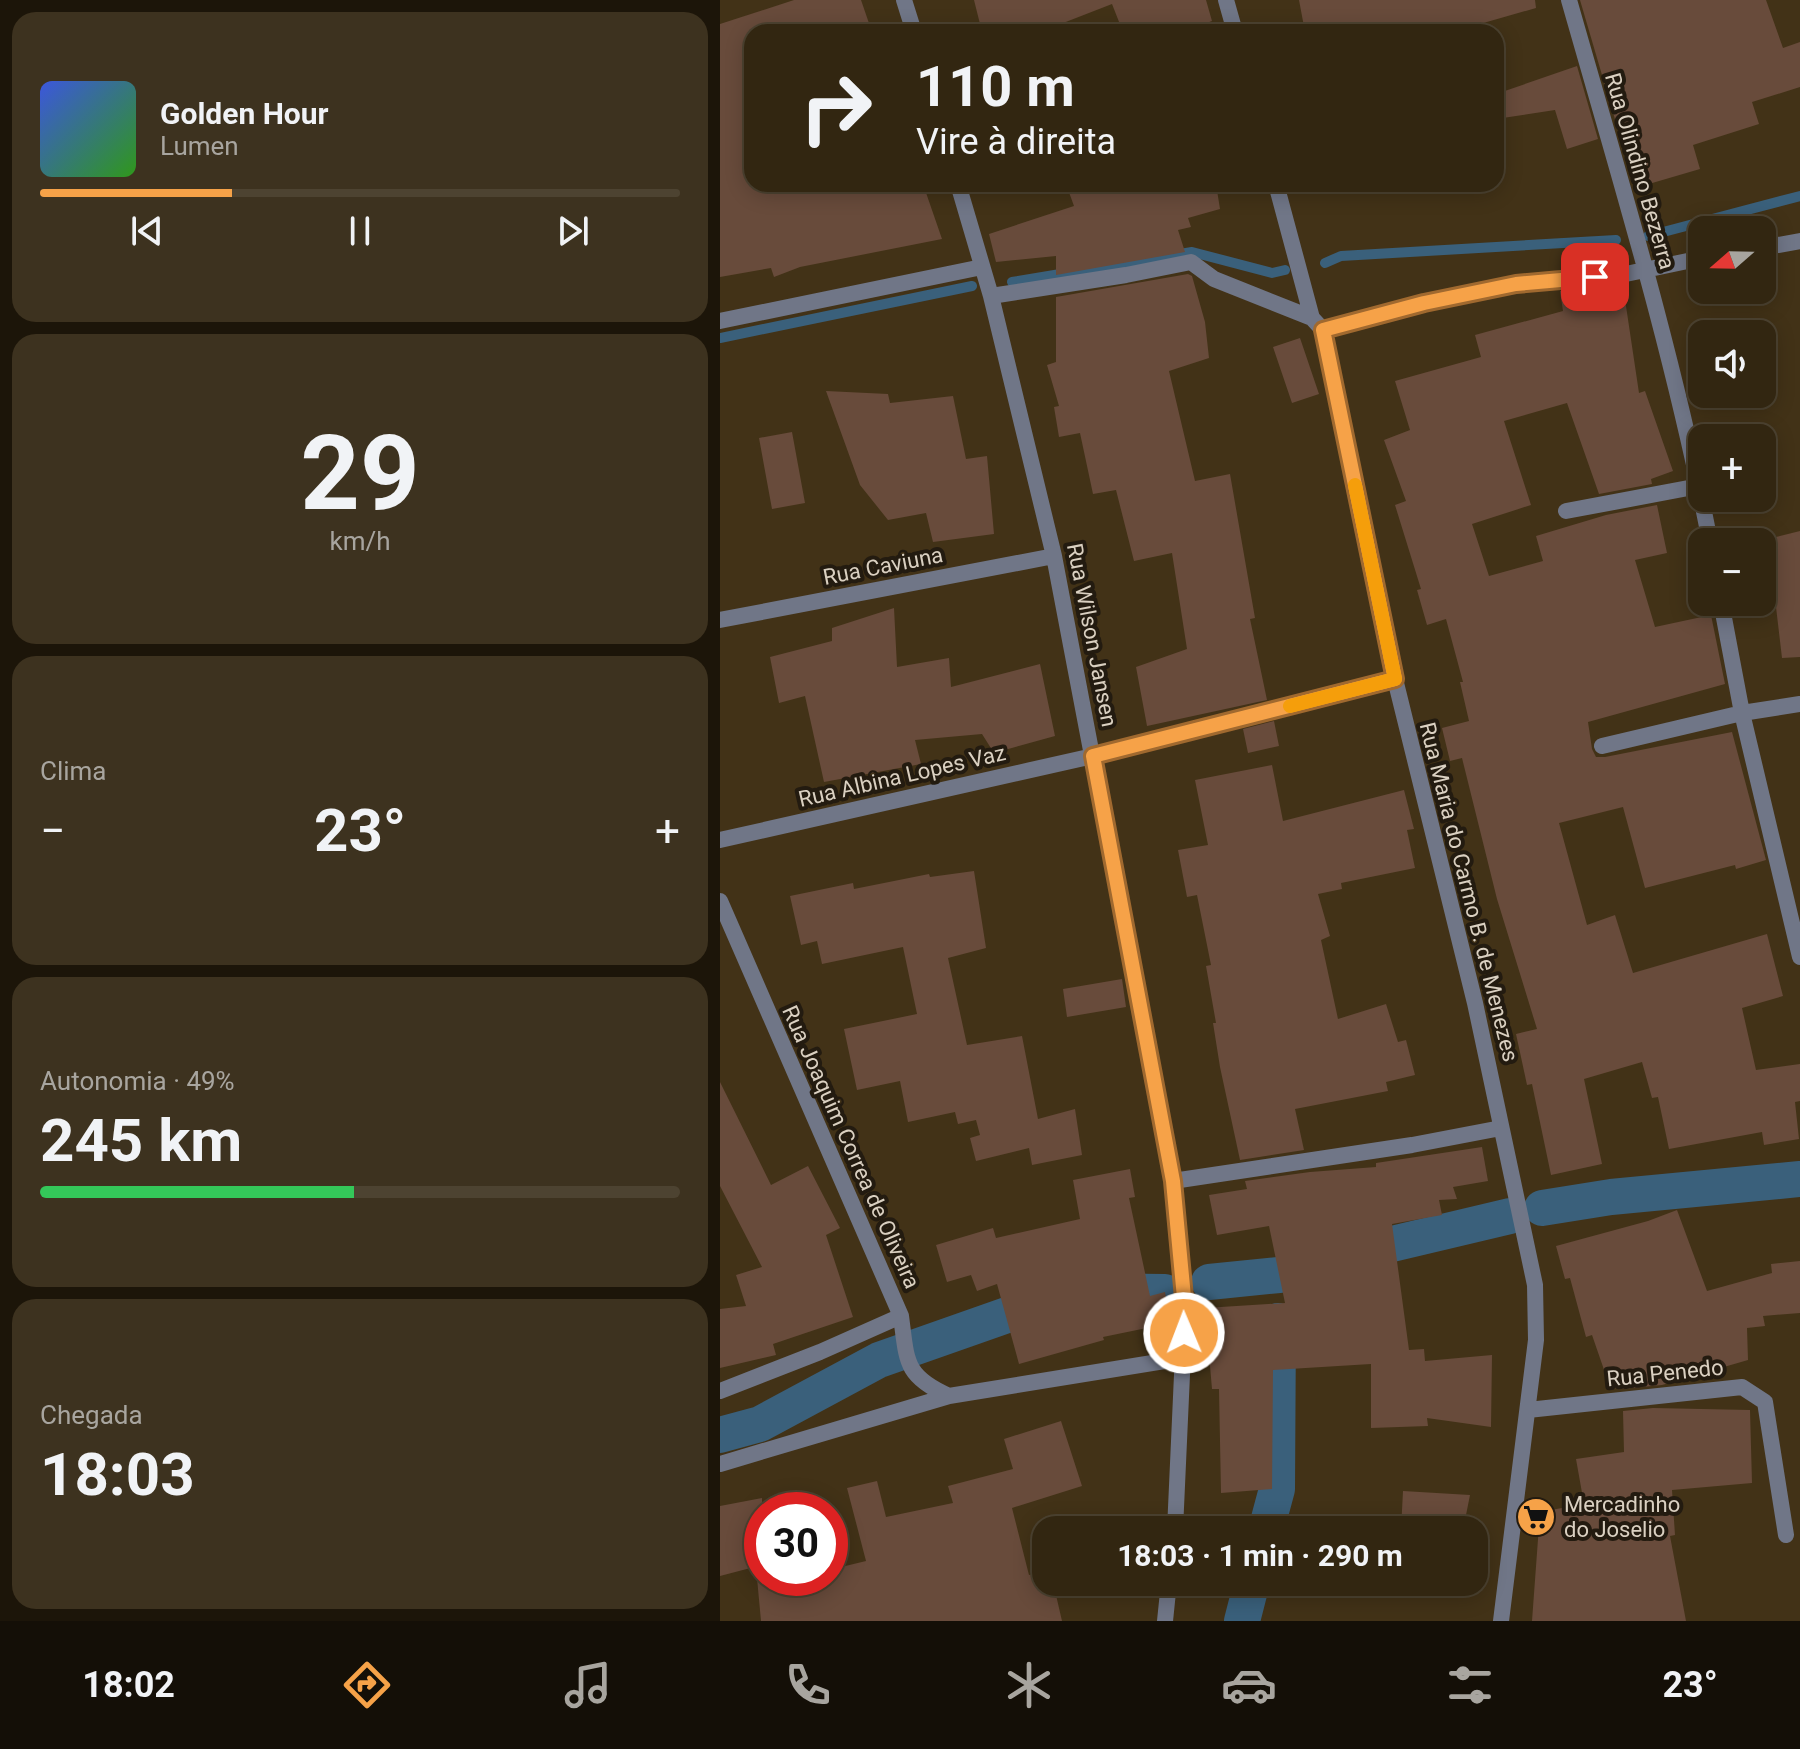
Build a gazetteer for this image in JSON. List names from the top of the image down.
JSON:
{
  "streets": {
    "street": [
      "Rua Olindino Bezerra",
      "Rua Caviuna",
      "Rua Wilson Jansen",
      "Rua Albina Lopes Vaz",
      "Rua Maria do Carmo B. de Menezes",
      "Rua Joaquim Correa de Oliveira",
      "Rua Penedo"
    ]
  },
  "crossings": [
    ["Rua Caviuna", "Rua Wilson Jansen"],
    ["Rua Wilson Jansen", "Rua Albina Lopes Vaz"],
    ["Rua Albina Lopes Vaz", "Rua Maria do Carmo B. de Menezes"],
    ["Rua Maria do Carmo B. de Menezes", "Rua Penedo"]
  ],
  "places": {
    "supermarket": ["Mercadinho do Joselio"]
  },
  "north": "left",
  "page": {
    "turn": ["110 m", "Vire à direita"],
    "song": ["Golden Hour", "Lumen"],
    "map_buttons": ["+", "−"],
    "tile": [
      ["29", "km/h"],
      "Clima",
      ["Autonomia · 49%", "245 km"],
      ["Chegada", "18:03"]
    ],
    "heat": ["−", "23°", "+"],
    "limit": "30",
    "trip": "18:03 · 1 min · 290 m",
    "tabs": ["18:02", "23°"]
  }
}
